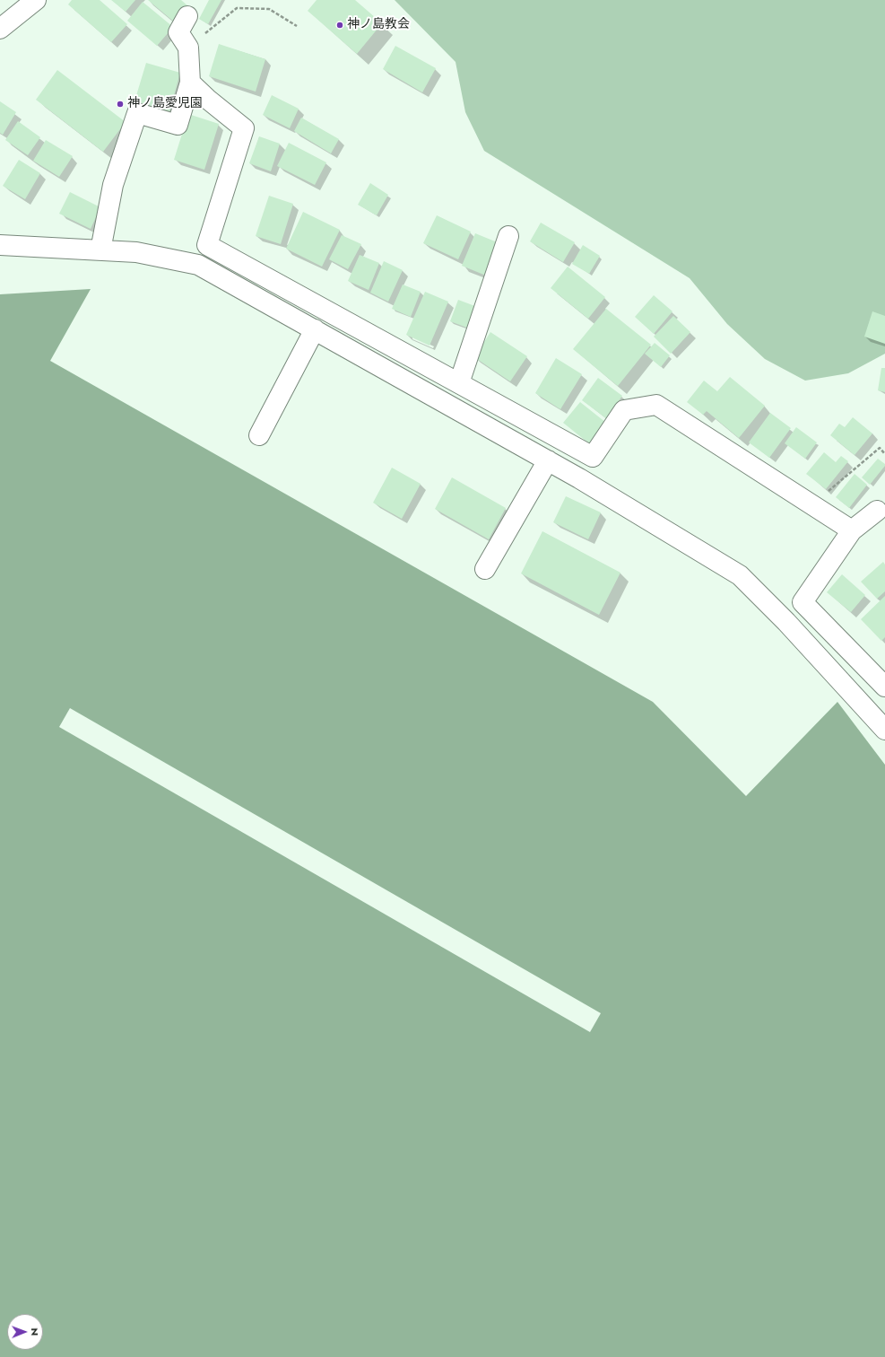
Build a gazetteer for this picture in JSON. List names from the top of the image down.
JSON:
{
  "places": ["神ノ島教会", "神ノ島愛児園"],
  "north": "right"
}
